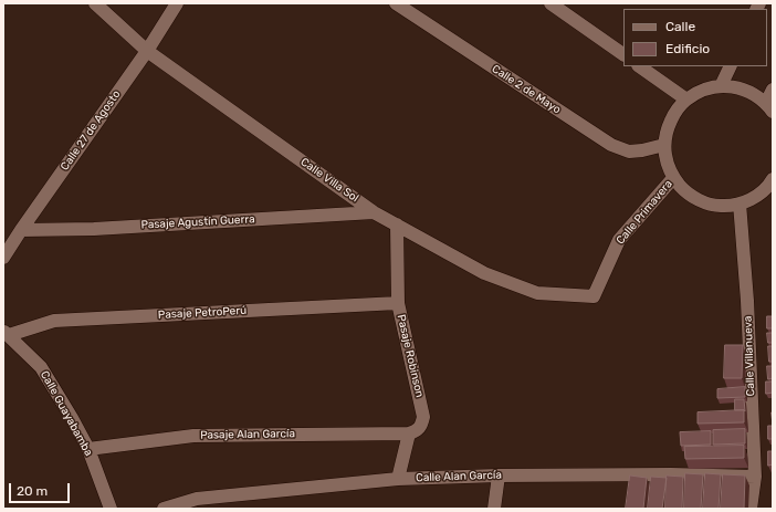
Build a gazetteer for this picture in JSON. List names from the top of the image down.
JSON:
{
  "streets": {
    "street": [
      "Calle 2 de Mayo",
      "Calle 27 de Agosto",
      "Calle Villa Sol",
      "Calle Primavera",
      "Pasaje Agustín Guerra",
      "Pasaje PetroPerú",
      "Pasaje Robinson",
      "Calle Villanueva",
      "Calle Guayabamba",
      "Pasaje Alan García",
      "Calle Alan García"
    ]
  },
  "crossings": [
    ["Calle 27 de Agosto", "Calle Villa Sol"],
    ["Calle 27 de Agosto", "Pasaje Agustín Guerra"],
    ["Calle Villa Sol", "Calle Primavera"],
    ["Calle Villa Sol", "Pasaje Agustín Guerra"],
    ["Calle Villa Sol", "Pasaje Robinson"],
    ["Pasaje PetroPerú", "Pasaje Robinson"],
    ["Pasaje PetroPerú", "Calle Guayabamba"],
    ["Pasaje Robinson", "Pasaje Alan García"],
    ["Pasaje Robinson", "Calle Alan García"],
    ["Calle Villanueva", "Calle Alan García"],
    ["Calle Guayabamba", "Pasaje Alan García"]
  ],
  "legend": ["Calle", "Edificio"],
  "scale_bar": "20 m"
}
